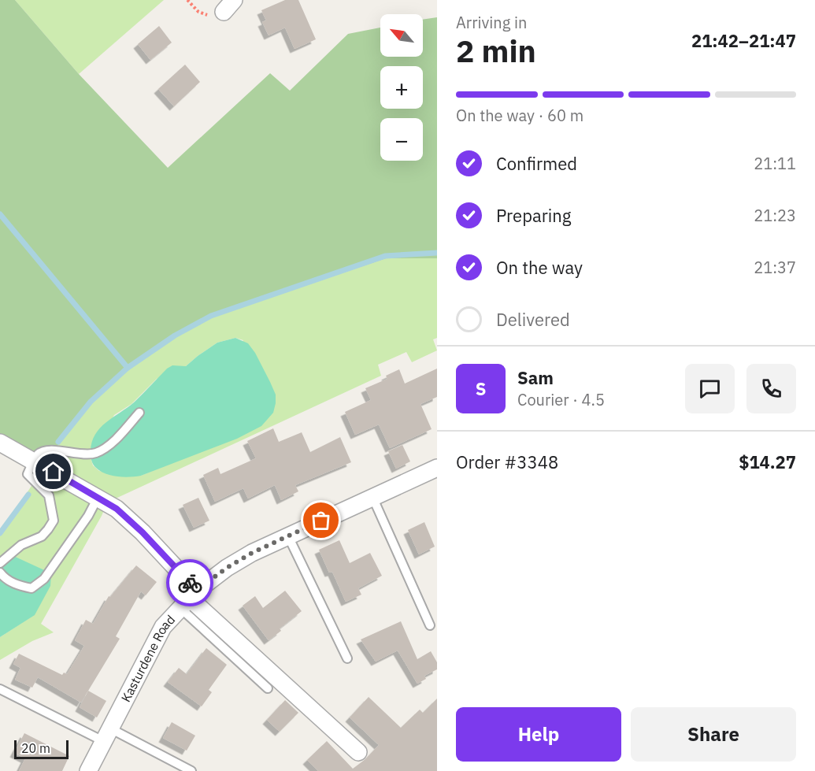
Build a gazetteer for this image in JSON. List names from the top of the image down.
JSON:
{
  "streets": {
    "street": ["Kasturdene Road"]
  },
  "scale_bar": "20 m",
  "north": "top left",
  "page": {
    "heading": ["2 min", "Arriving in", "21:42–21:47"],
    "panel": [
      "Sam",
      "Courier · 4.5",
      "Order #3348",
      "$14.27"
    ],
    "map_buttons": ["+", "−"],
    "bar": "On the way · 60 m",
    "list": [
      ["Confirmed", "21:11"],
      ["Preparing", "21:23"],
      ["On the way", "21:37"],
      "Delivered"
    ],
    "round": "S",
    "buttons": ["Help", "Share"],
    "scale": "20 m"
  }
}
